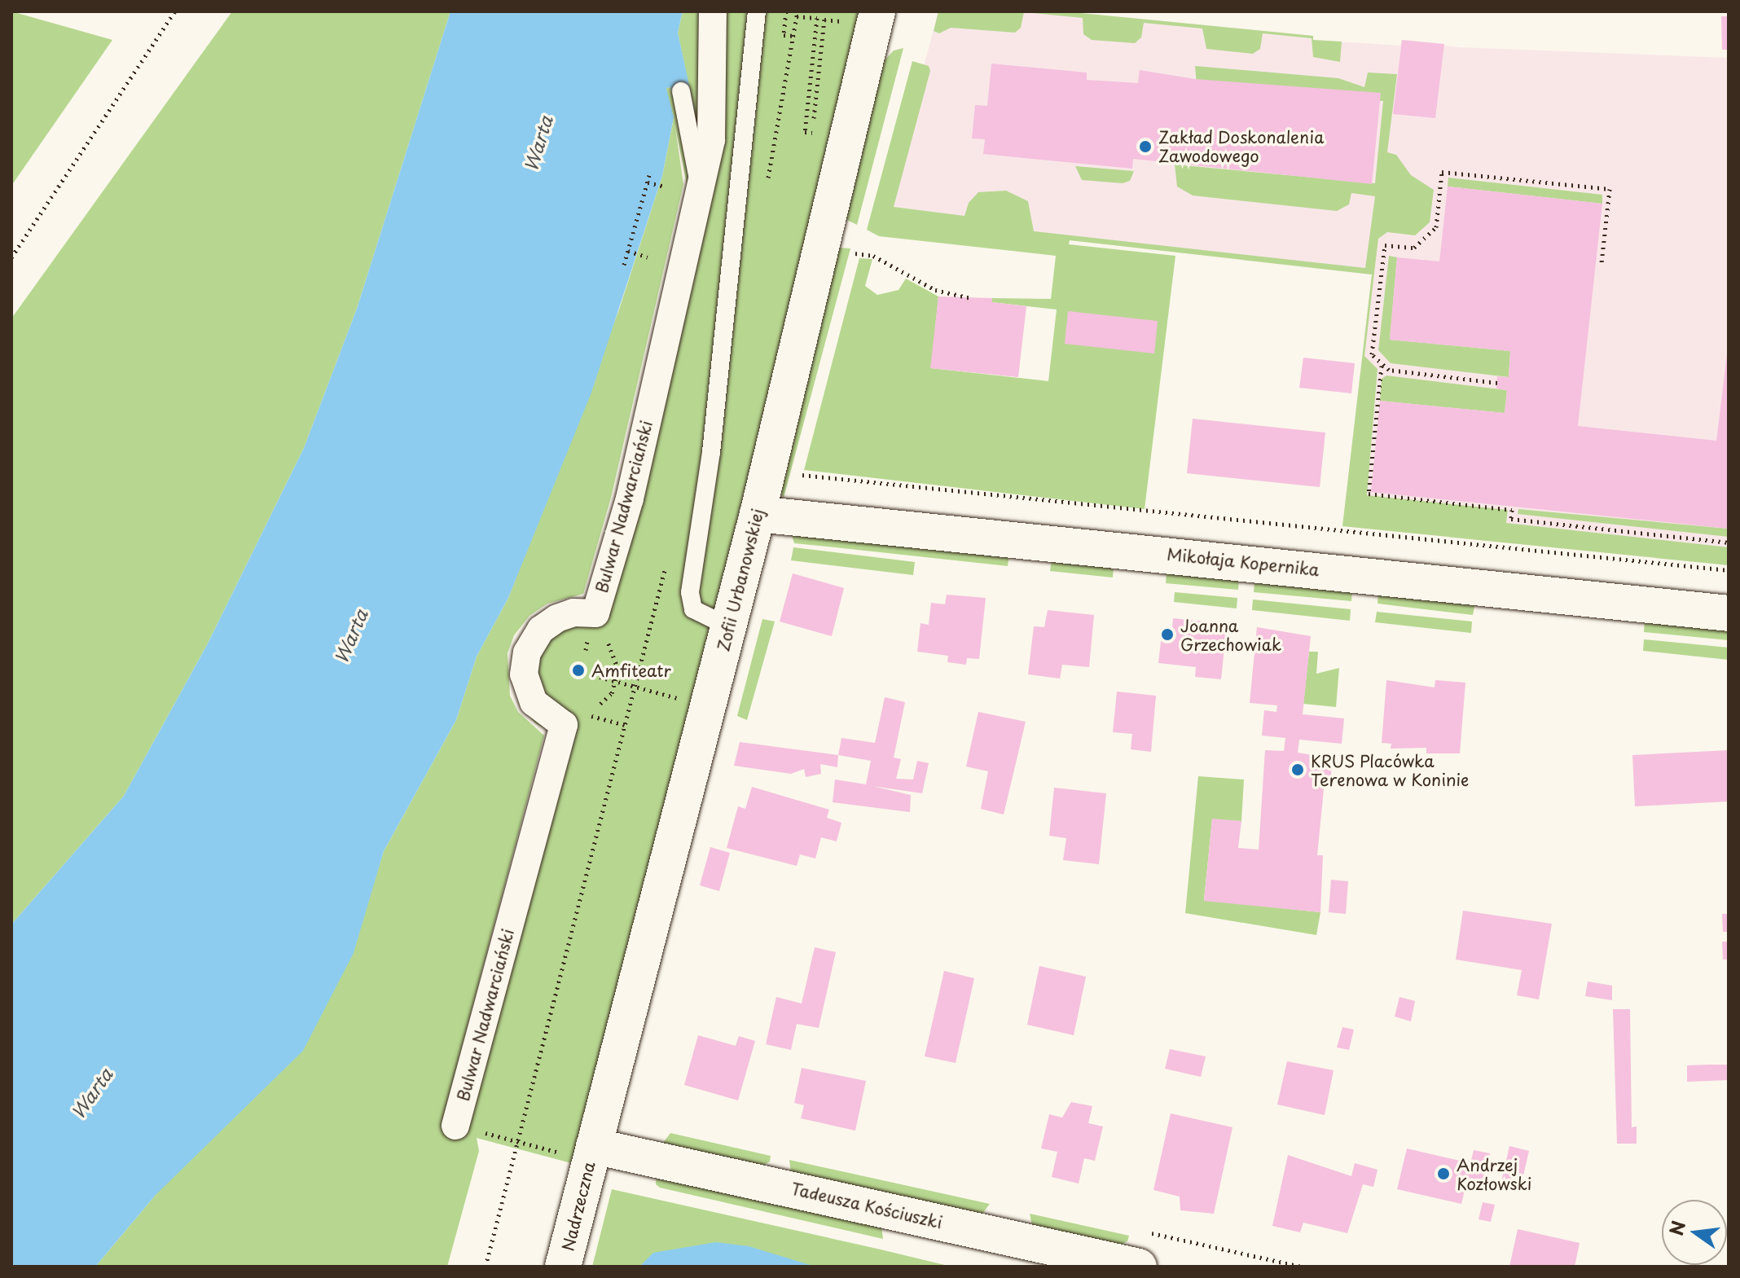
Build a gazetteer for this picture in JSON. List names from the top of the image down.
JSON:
{
  "streets": {
    "street": [
      "Bulwar Nadwarciański",
      "Mikołaja Kopernika",
      "Zofii Urbanowskiej",
      "Tadeusza Kościuszki",
      "Nadrzeczna"
    ]
  },
  "crossings": [
    ["Mikołaja Kopernika", "Zofii Urbanowskiej"],
    ["Zofii Urbanowskiej", "Tadeusza Kościuszki"],
    ["Zofii Urbanowskiej", "Nadrzeczna"],
    ["Tadeusza Kościuszki", "Nadrzeczna"]
  ],
  "water": ["Warta"],
  "places": [
    "Zakład Doskonalenia Zawodowego",
    "Joanna Grzechowiak",
    "Amfiteatr",
    "KRUS Placówka Terenowa w Koninie",
    "Andrzej Kozłowski"
  ],
  "north": "left"
}
